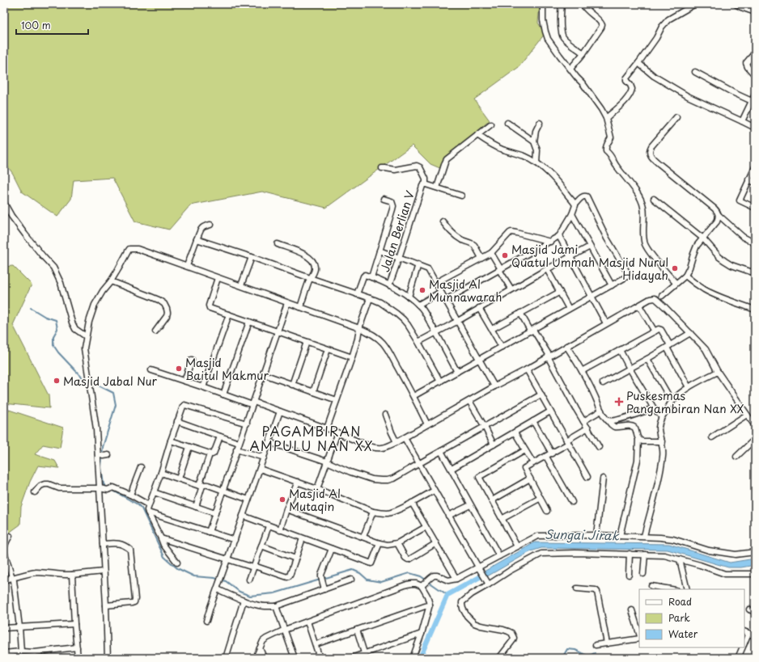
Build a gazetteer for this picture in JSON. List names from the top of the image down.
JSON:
{
  "streets": {
    "street": ["Jalan Berlian V"]
  },
  "districts": ["PAGAMBIRAN AMPULU NAN XX"],
  "water": ["Sungai Jirak"],
  "places": {
    "other": [
      "Masjid Jami Quatul Ummah",
      "Masjid Nurul Hidayah",
      "Masjid Al Munnawarah",
      "Masjid Baitul Makmur",
      "Masjid Jabal Nur",
      "Masjid Al Mutaqin"
    ],
    "health": ["Puskesmas Pangambiran Nan XX"]
  },
  "legend": ["Road", "Park", "Water"],
  "scale_bar": "100 m"
}
